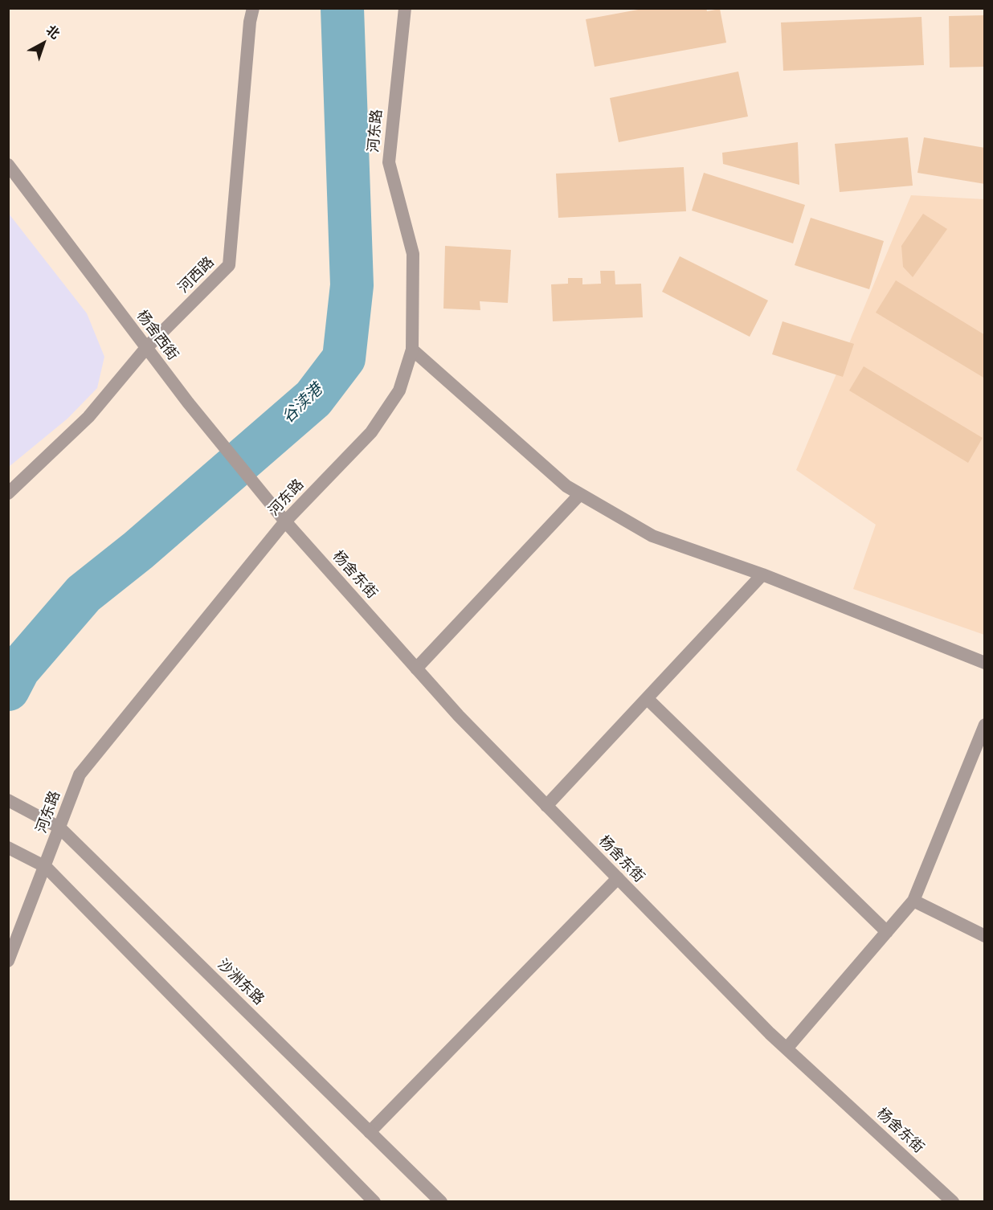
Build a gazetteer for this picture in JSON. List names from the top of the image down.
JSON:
{
  "streets": {
    "street": [
      "河东路",
      "河西路",
      "杨舍西街",
      "杨舍东街",
      "沙洲东路"
    ]
  },
  "crossings": [
    ["河东路", "杨舍西街"],
    ["河东路", "杨舍东街"],
    ["河东路", "沙洲东路"],
    ["河西路", "杨舍西街"],
    ["杨舍西街", "杨舍东街"]
  ],
  "water": ["谷渎港"],
  "north": "top right"
}
